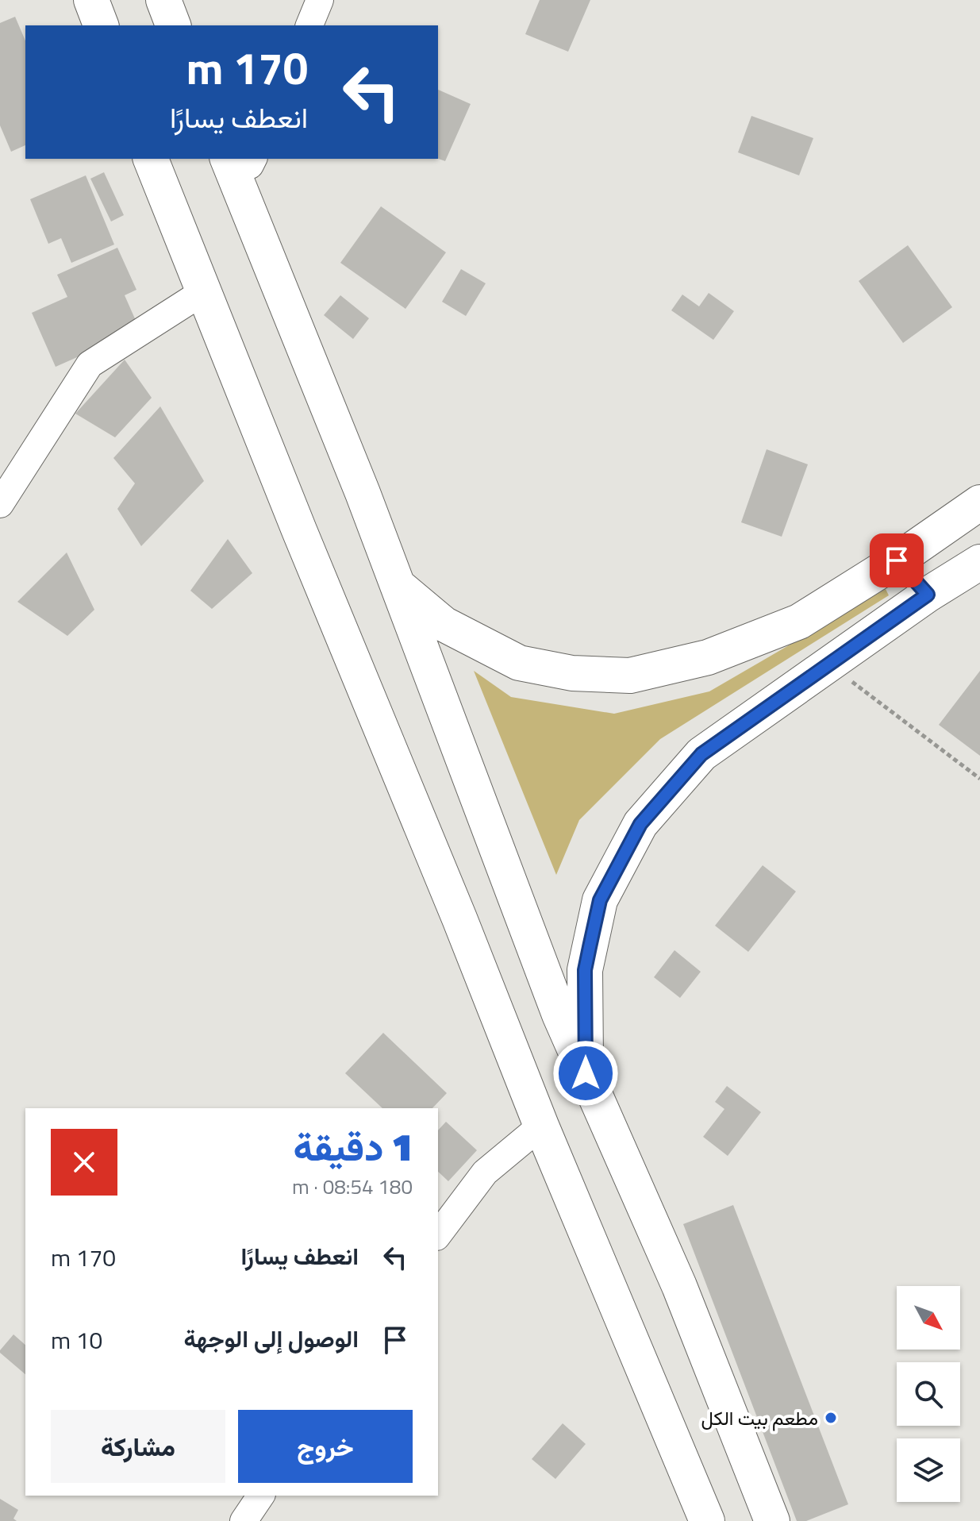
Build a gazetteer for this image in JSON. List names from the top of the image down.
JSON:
{
  "places": ["مطعم بيت الكل"],
  "north": "bottom right",
  "page": {
    "turn": ["170 m", "انعطف يسارًا"],
    "heading": ["1 دقيقة", "180 m · 08:54"],
    "list": [
      {
        "name": "انعطف يسارًا",
        "value": "170 m"
      },
      {
        "name": "الوصول إلى الوجهة",
        "value": "10 m"
      }
    ],
    "buttons": ["خروج", "مشاركة"]
  }
}
